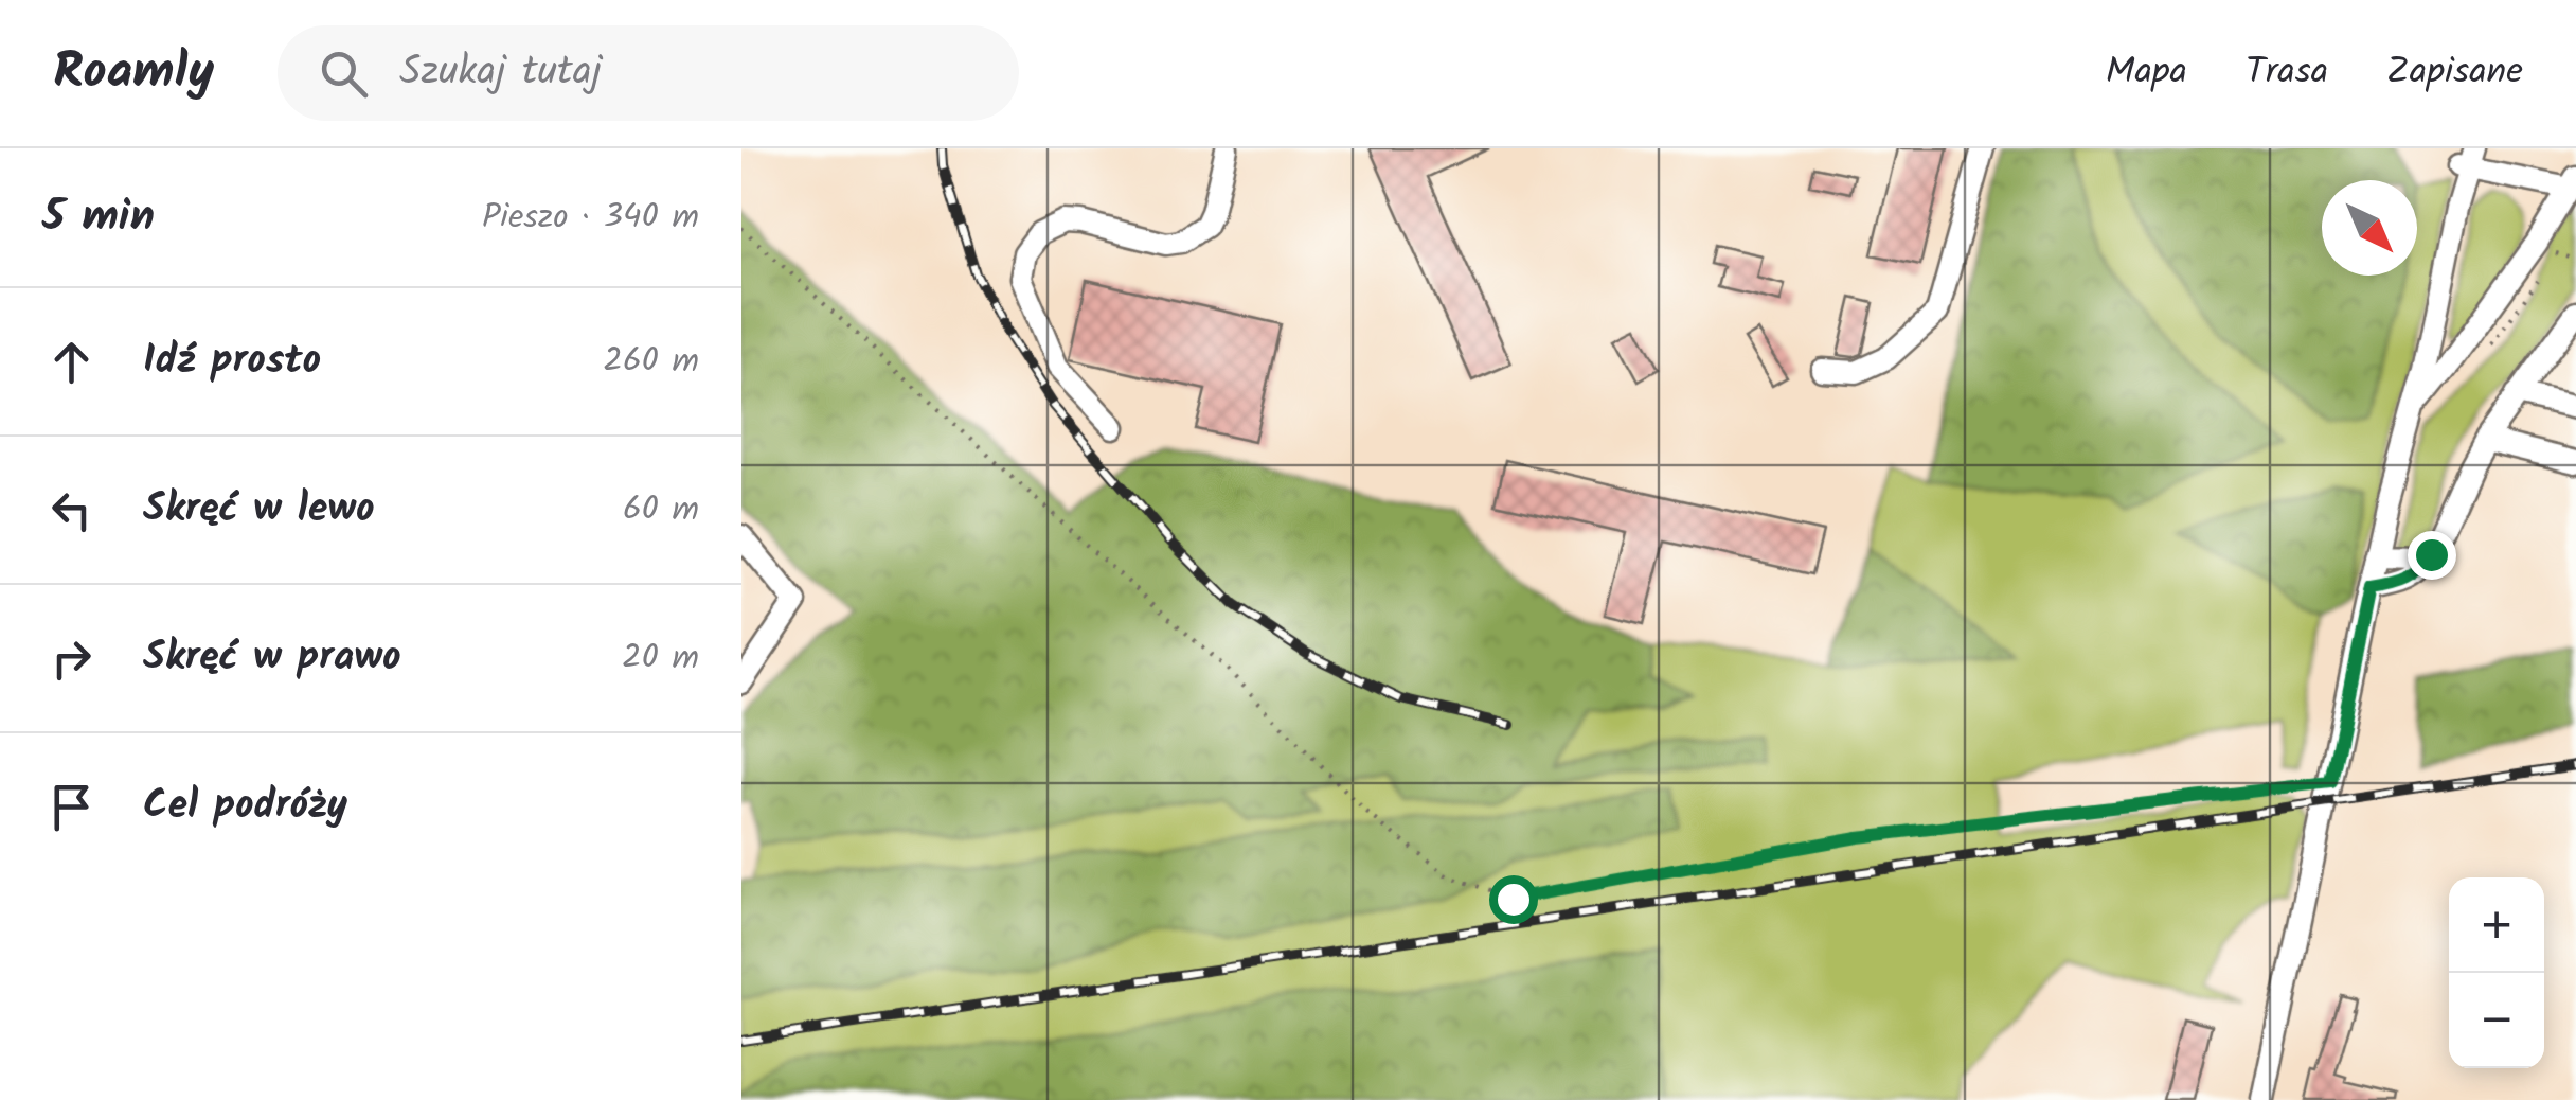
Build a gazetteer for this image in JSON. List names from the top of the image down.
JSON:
{
  "north": "bottom right",
  "page": {
    "header": "Roamly",
    "search": "Szukaj tutaj",
    "nav": ["Mapa", "Trasa", "Zapisane"],
    "heading": ["5 min", "Pieszo · 340 m"],
    "list": [
      ["Idź prosto", "260 m"],
      ["Skręć w lewo", "60 m"],
      ["Skręć w prawo", "20 m"],
      "Cel podróży"
    ],
    "map_buttons": ["+", "−"]
  }
}
